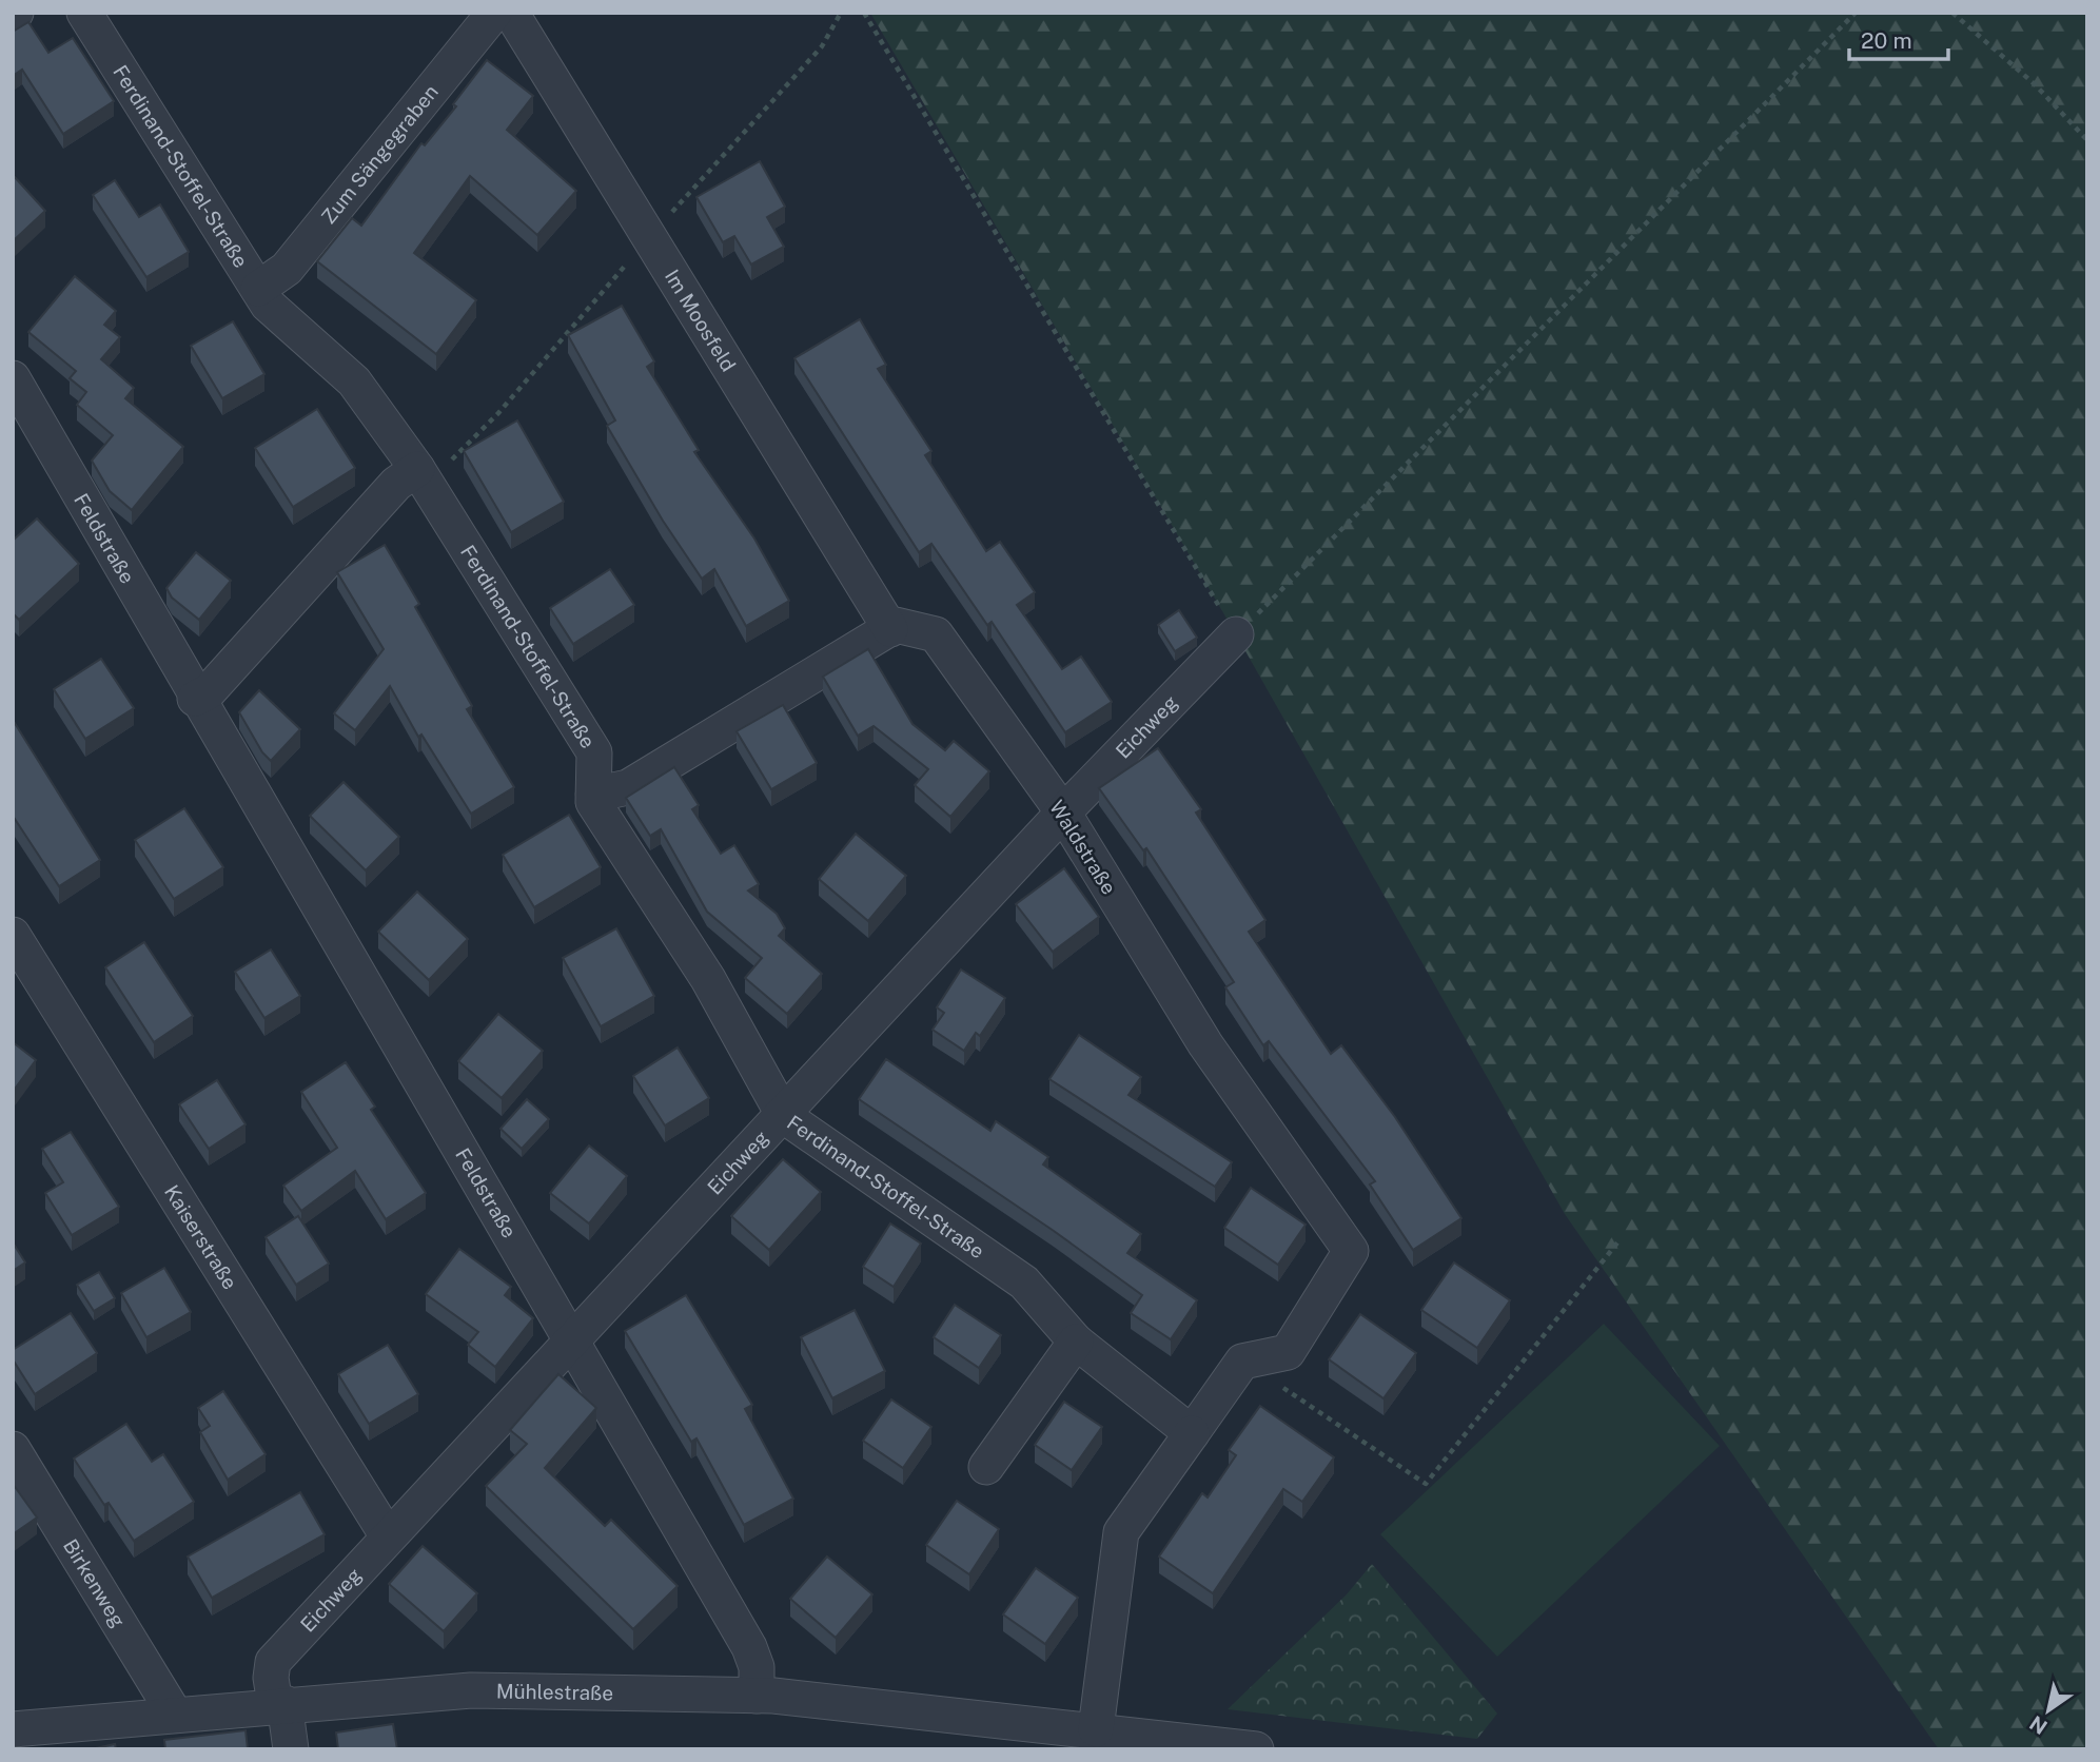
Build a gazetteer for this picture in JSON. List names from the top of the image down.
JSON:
{
  "streets": {
    "street": [
      "Zum Sängegraben",
      "Ferdinand-Stoffel-Straße",
      "Im Moosfeld",
      "Feldstraße",
      "Eichweg",
      "Waldstraße",
      "Kaiserstraße",
      "Birkenweg",
      "Mühlestraße"
    ]
  },
  "crossings": [
    ["Zum Sängegraben", "Ferdinand-Stoffel-Straße"],
    ["Ferdinand-Stoffel-Straße", "Eichweg"],
    ["Im Moosfeld", "Waldstraße"],
    ["Feldstraße", "Eichweg"],
    ["Feldstraße", "Mühlestraße"],
    ["Eichweg", "Waldstraße"],
    ["Eichweg", "Kaiserstraße"],
    ["Eichweg", "Mühlestraße"],
    ["Birkenweg", "Mühlestraße"]
  ],
  "scale_bar": "20 m",
  "north": "bottom left"
}
